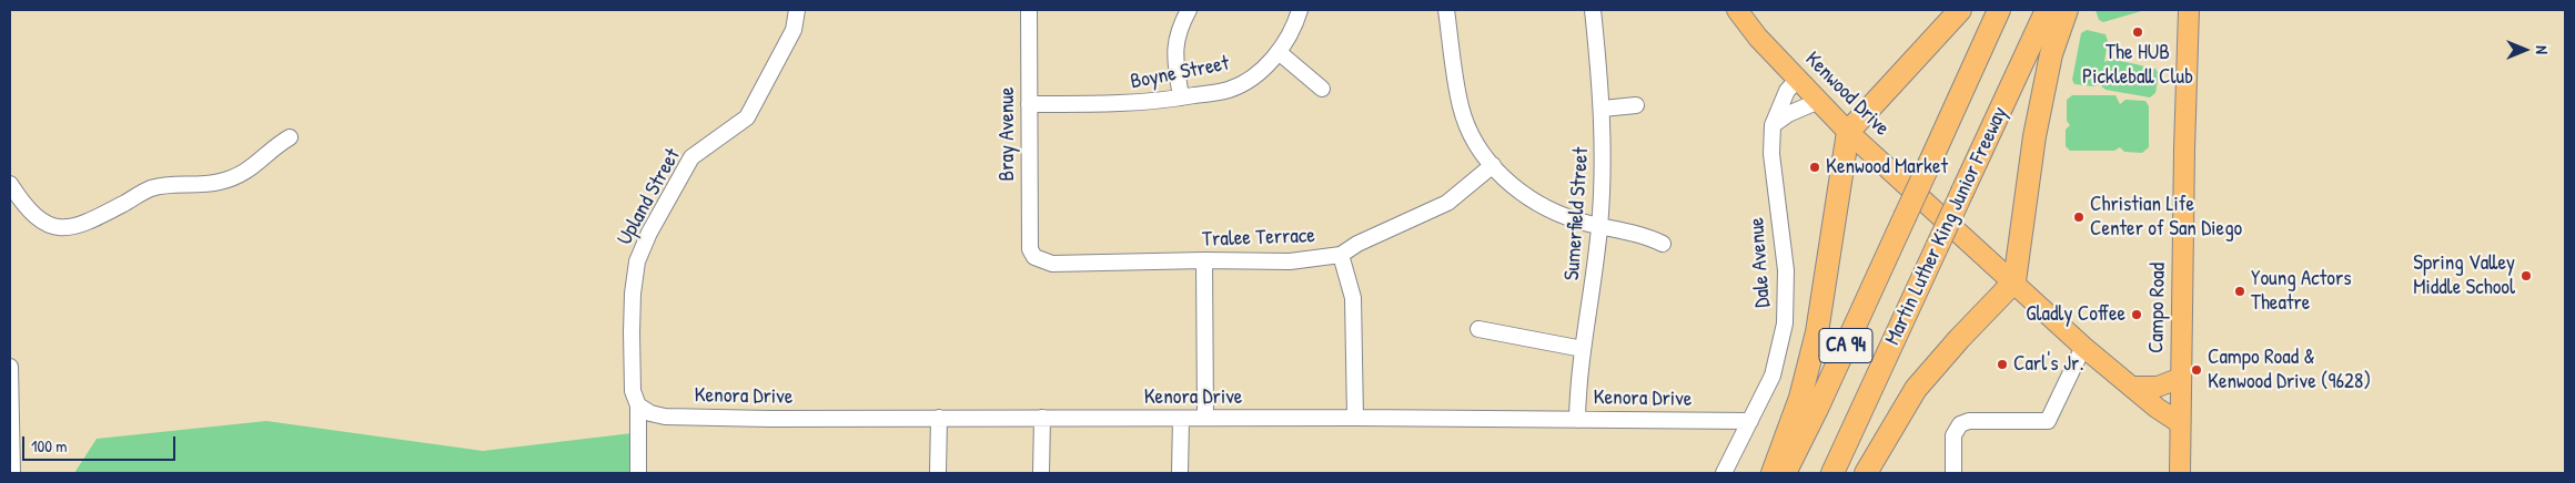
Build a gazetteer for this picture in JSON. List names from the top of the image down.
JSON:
{
  "streets": {
    "highway": ["Martin Luther King Junior Freeway", "CA 94"],
    "main road": ["Kenwood Drive", "Campo Road"],
    "street": [
      "Boyne Street",
      "Bray Avenue",
      "Upland Street",
      "Sumerfield Street",
      "Tralee Terrace",
      "Dale Avenue",
      "Kenora Drive"
    ]
  },
  "crossings": [
    ["Boyne Street", "Bray Avenue"],
    ["Kenwood Drive", "Dale Avenue"],
    ["Kenwood Drive", "Campo Road"],
    ["Bray Avenue", "Tralee Terrace"],
    ["Upland Street", "Kenora Drive"],
    ["Sumerfield Street", "Kenora Drive"],
    ["Dale Avenue", "Kenora Drive"]
  ],
  "places": [
    "The HUB Pickleball Club",
    "Kenwood Market",
    "Christian Life Center of San Diego",
    "Spring Valley Middle School",
    "Young Actors Theatre",
    "Gladly Coffee",
    "Carl's Jr.",
    "Campo Road & Kenwood Drive (9628)"
  ],
  "scale_bar": "100 m",
  "north": "right"
}
